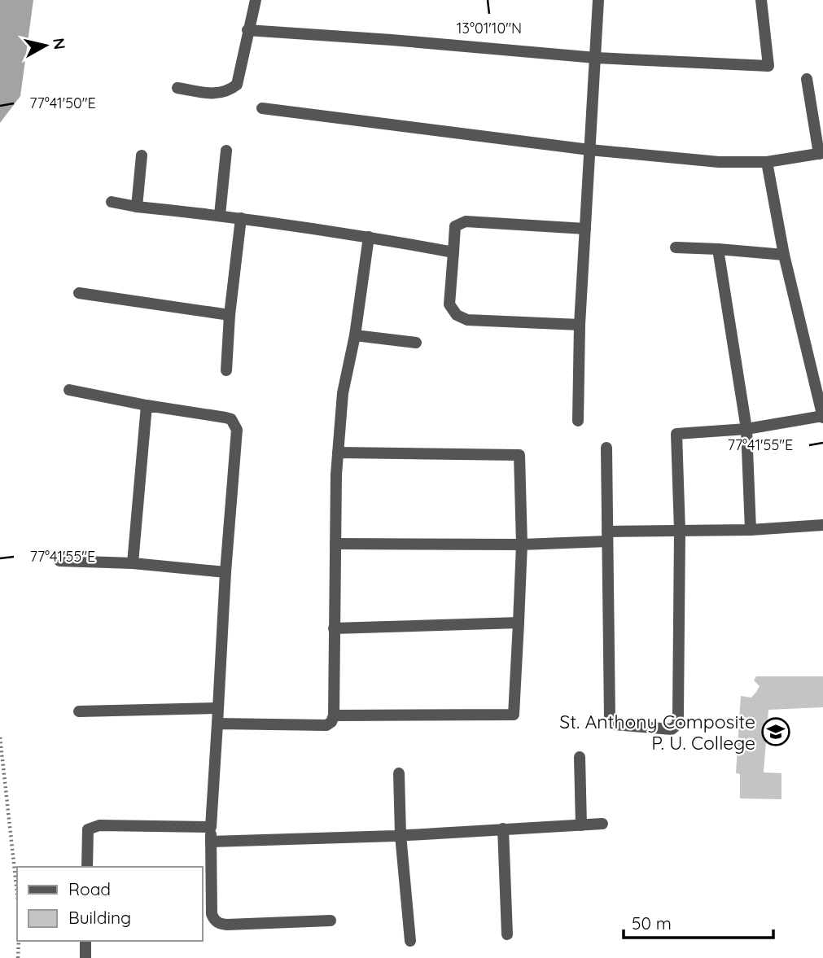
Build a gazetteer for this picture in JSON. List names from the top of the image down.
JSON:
{
  "places": {
    "school or university": ["St. Anthony Composite P. U. College"]
  },
  "legend": ["Road", "Building"],
  "scale_bar": "50 m",
  "north": "right",
  "coordinates": ["13°01'10\"N", "77°41'50\"E", "77°41'55\"E"]
}
